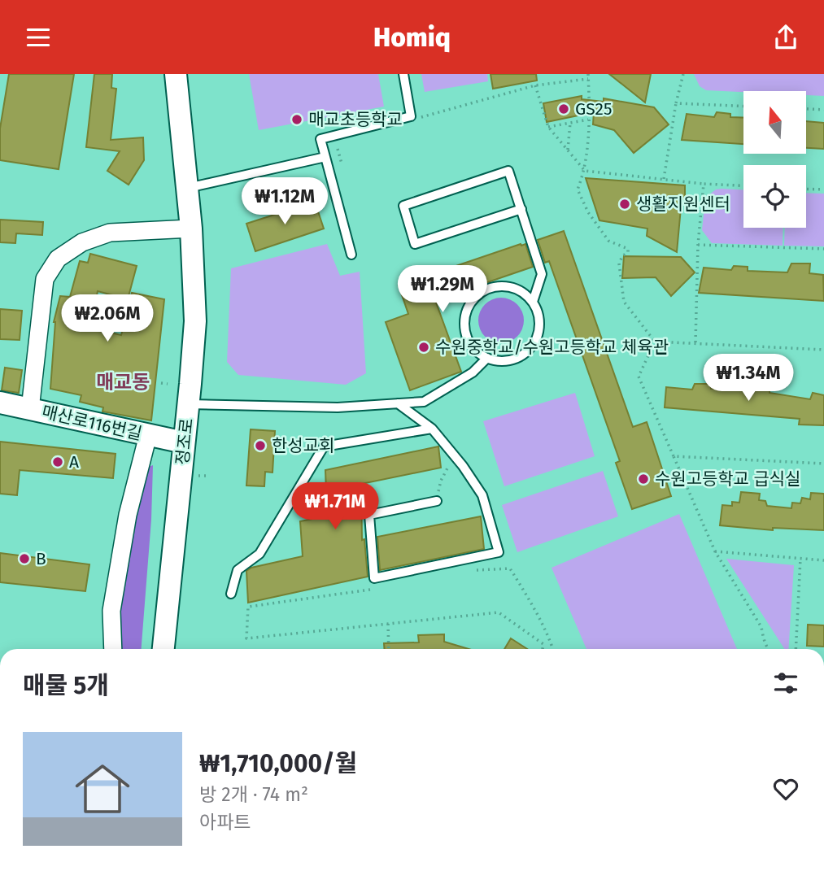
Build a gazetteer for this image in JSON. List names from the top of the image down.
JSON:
{
  "streets": {
    "street": ["매산로116번길", "정조로"]
  },
  "crossings": [
    ["매산로116번길", "정조로"]
  ],
  "districts": ["매교동"],
  "places": [
    "GS25",
    "매교초등학교",
    "생활지원센터",
    "수원중학교/수원고등학교 체육관",
    "한성교회",
    "A",
    "수원고등학교 급식실",
    "B"
  ],
  "north": "top",
  "page": {
    "header": "Homiq",
    "price": [
      "₩1.12M",
      "₩1.29M",
      "₩2.06M",
      "₩1.34M",
      "₩1.71M"
    ],
    "heading": "매물 5개",
    "list": [
      {
        "name": "₩1,710,000/월",
        "note": "방 2개 · 74 m² · 아파트"
      }
    ]
  }
}
